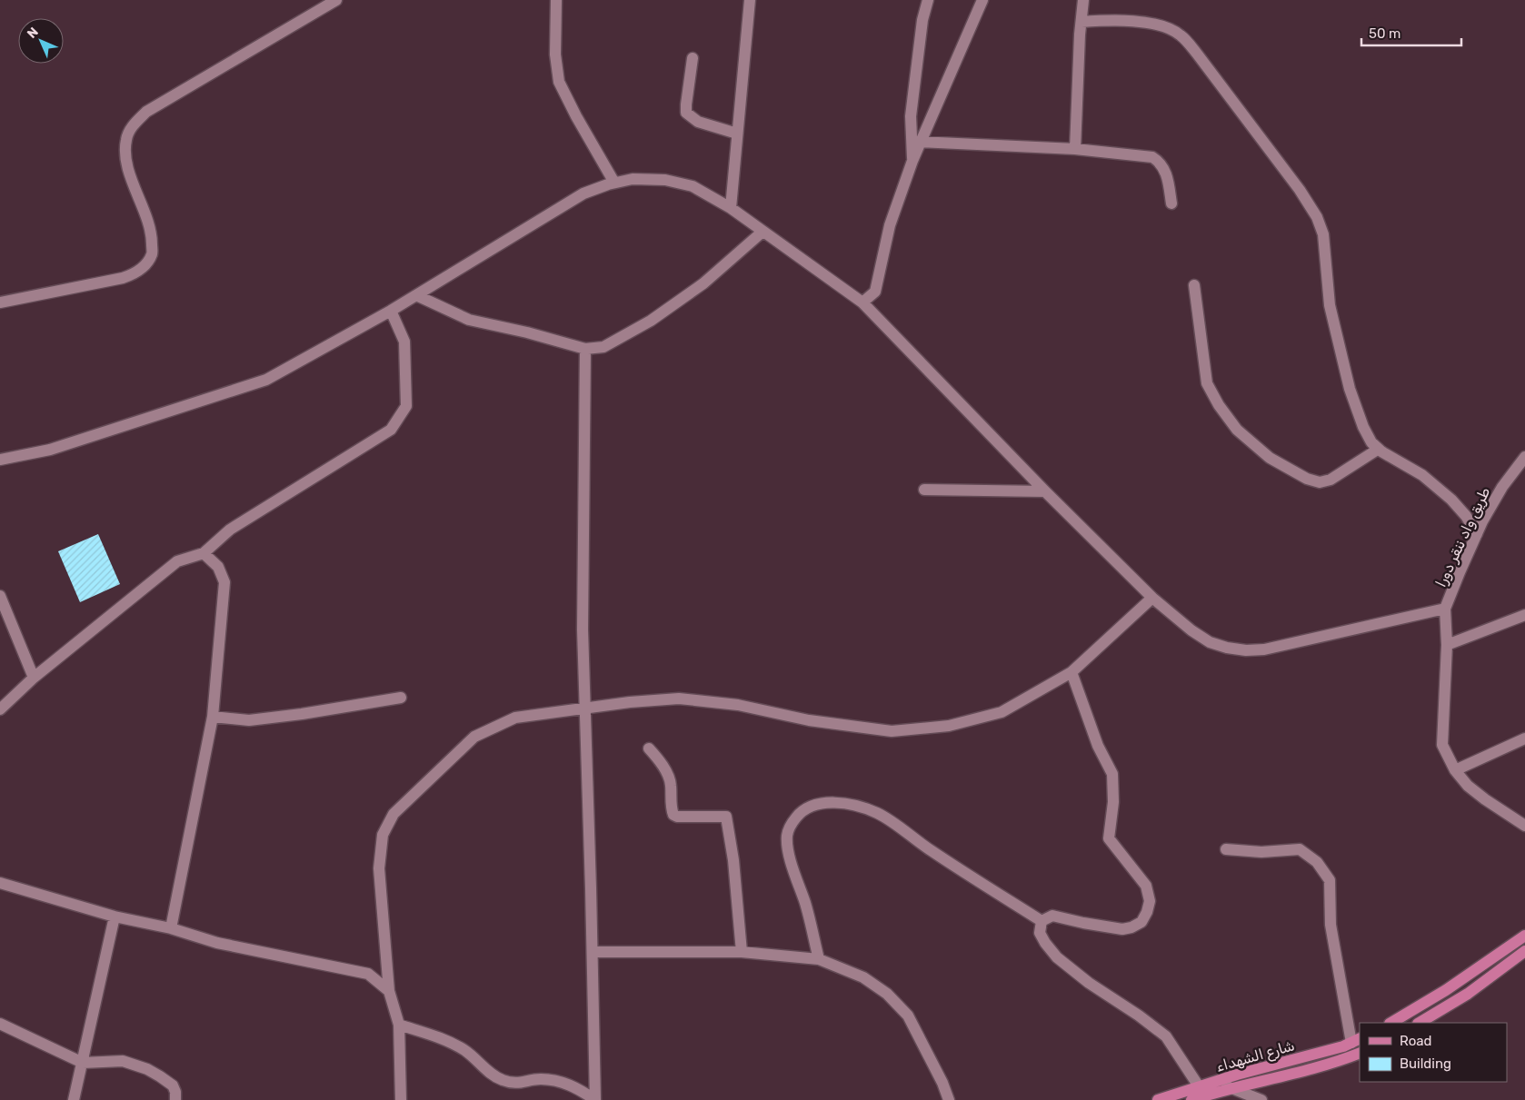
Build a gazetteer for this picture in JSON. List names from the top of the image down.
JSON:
{
  "streets": {
    "main road": ["شارع الشهداء"],
    "street": ["طريق واد ننقر دورا"]
  },
  "legend": ["Road", "Building"],
  "scale_bar": "50 m",
  "north": "top left"
}
